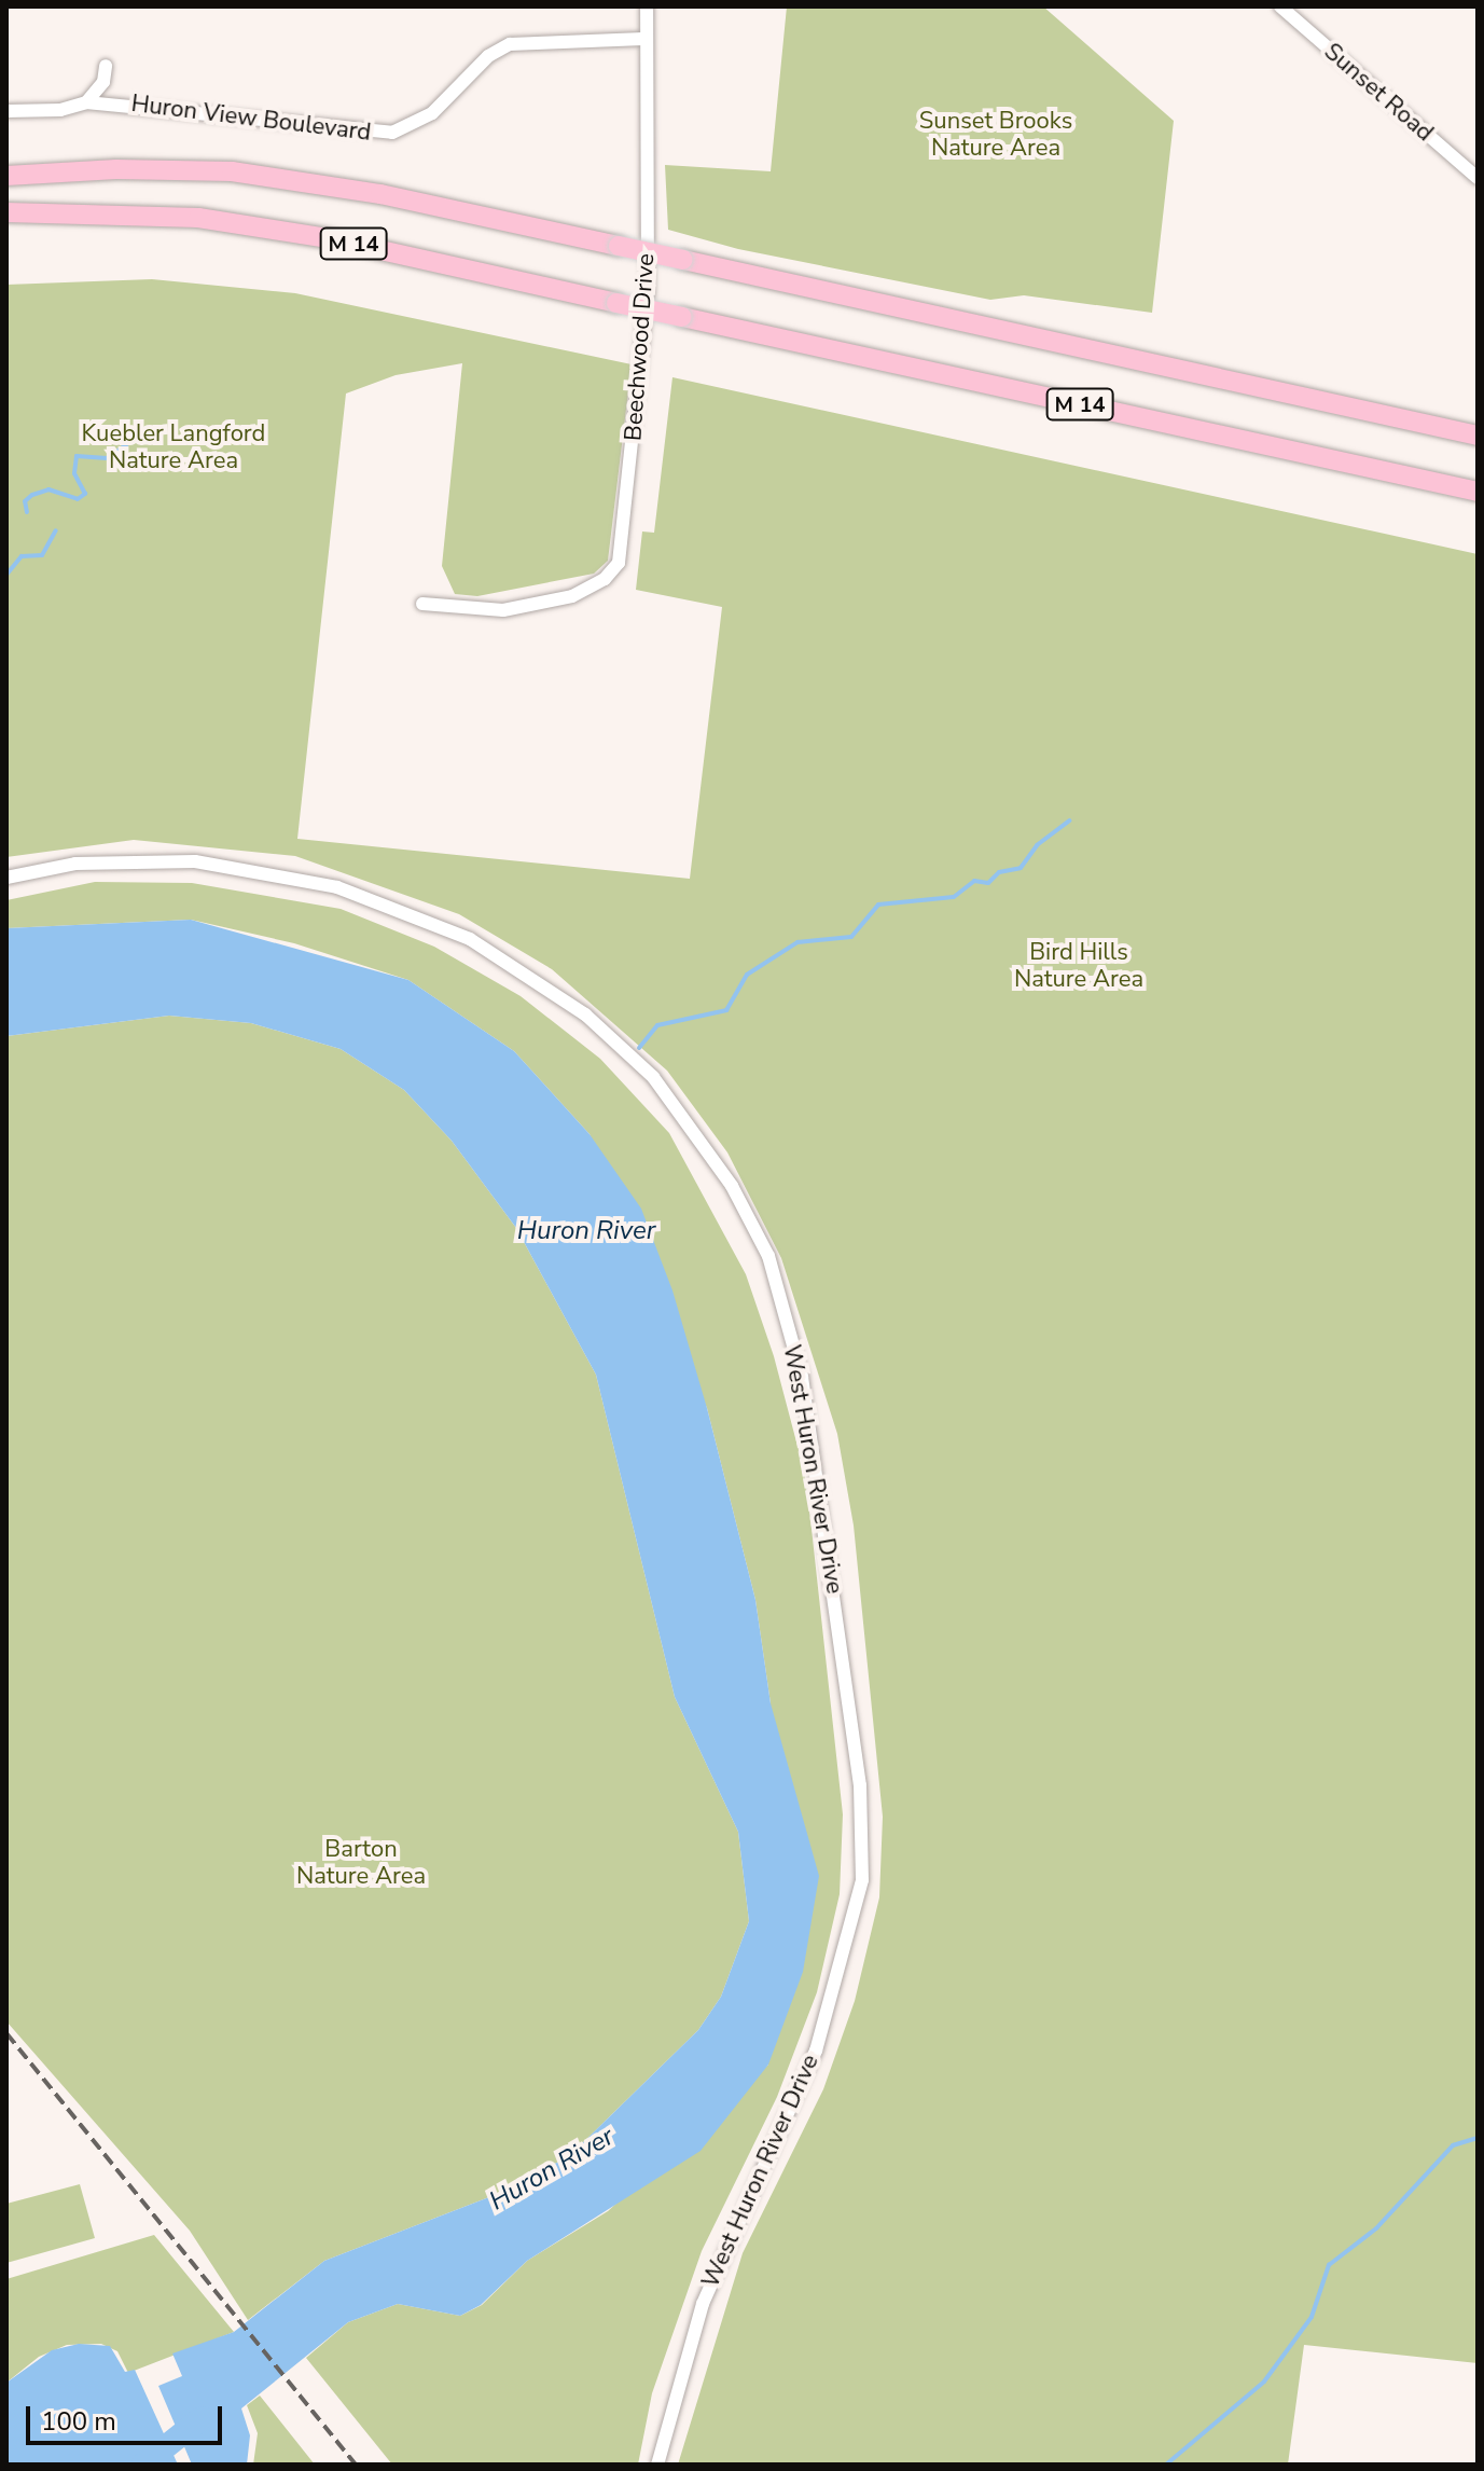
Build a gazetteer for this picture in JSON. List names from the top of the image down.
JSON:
{
  "streets": {
    "highway": ["M 14"],
    "street": [
      "Sunset Road",
      "Huron View Boulevard",
      "Beechwood Drive",
      "West Huron River Drive"
    ]
  },
  "crossings": [
    ["Huron View Boulevard", "Beechwood Drive"]
  ],
  "water": ["Huron River"],
  "parks": [
    "Sunset Brooks Nature Area",
    "Kuebler Langford Nature Area",
    "Bird Hills Nature Area",
    "Barton Nature Area"
  ],
  "scale_bar": "100 m"
}
